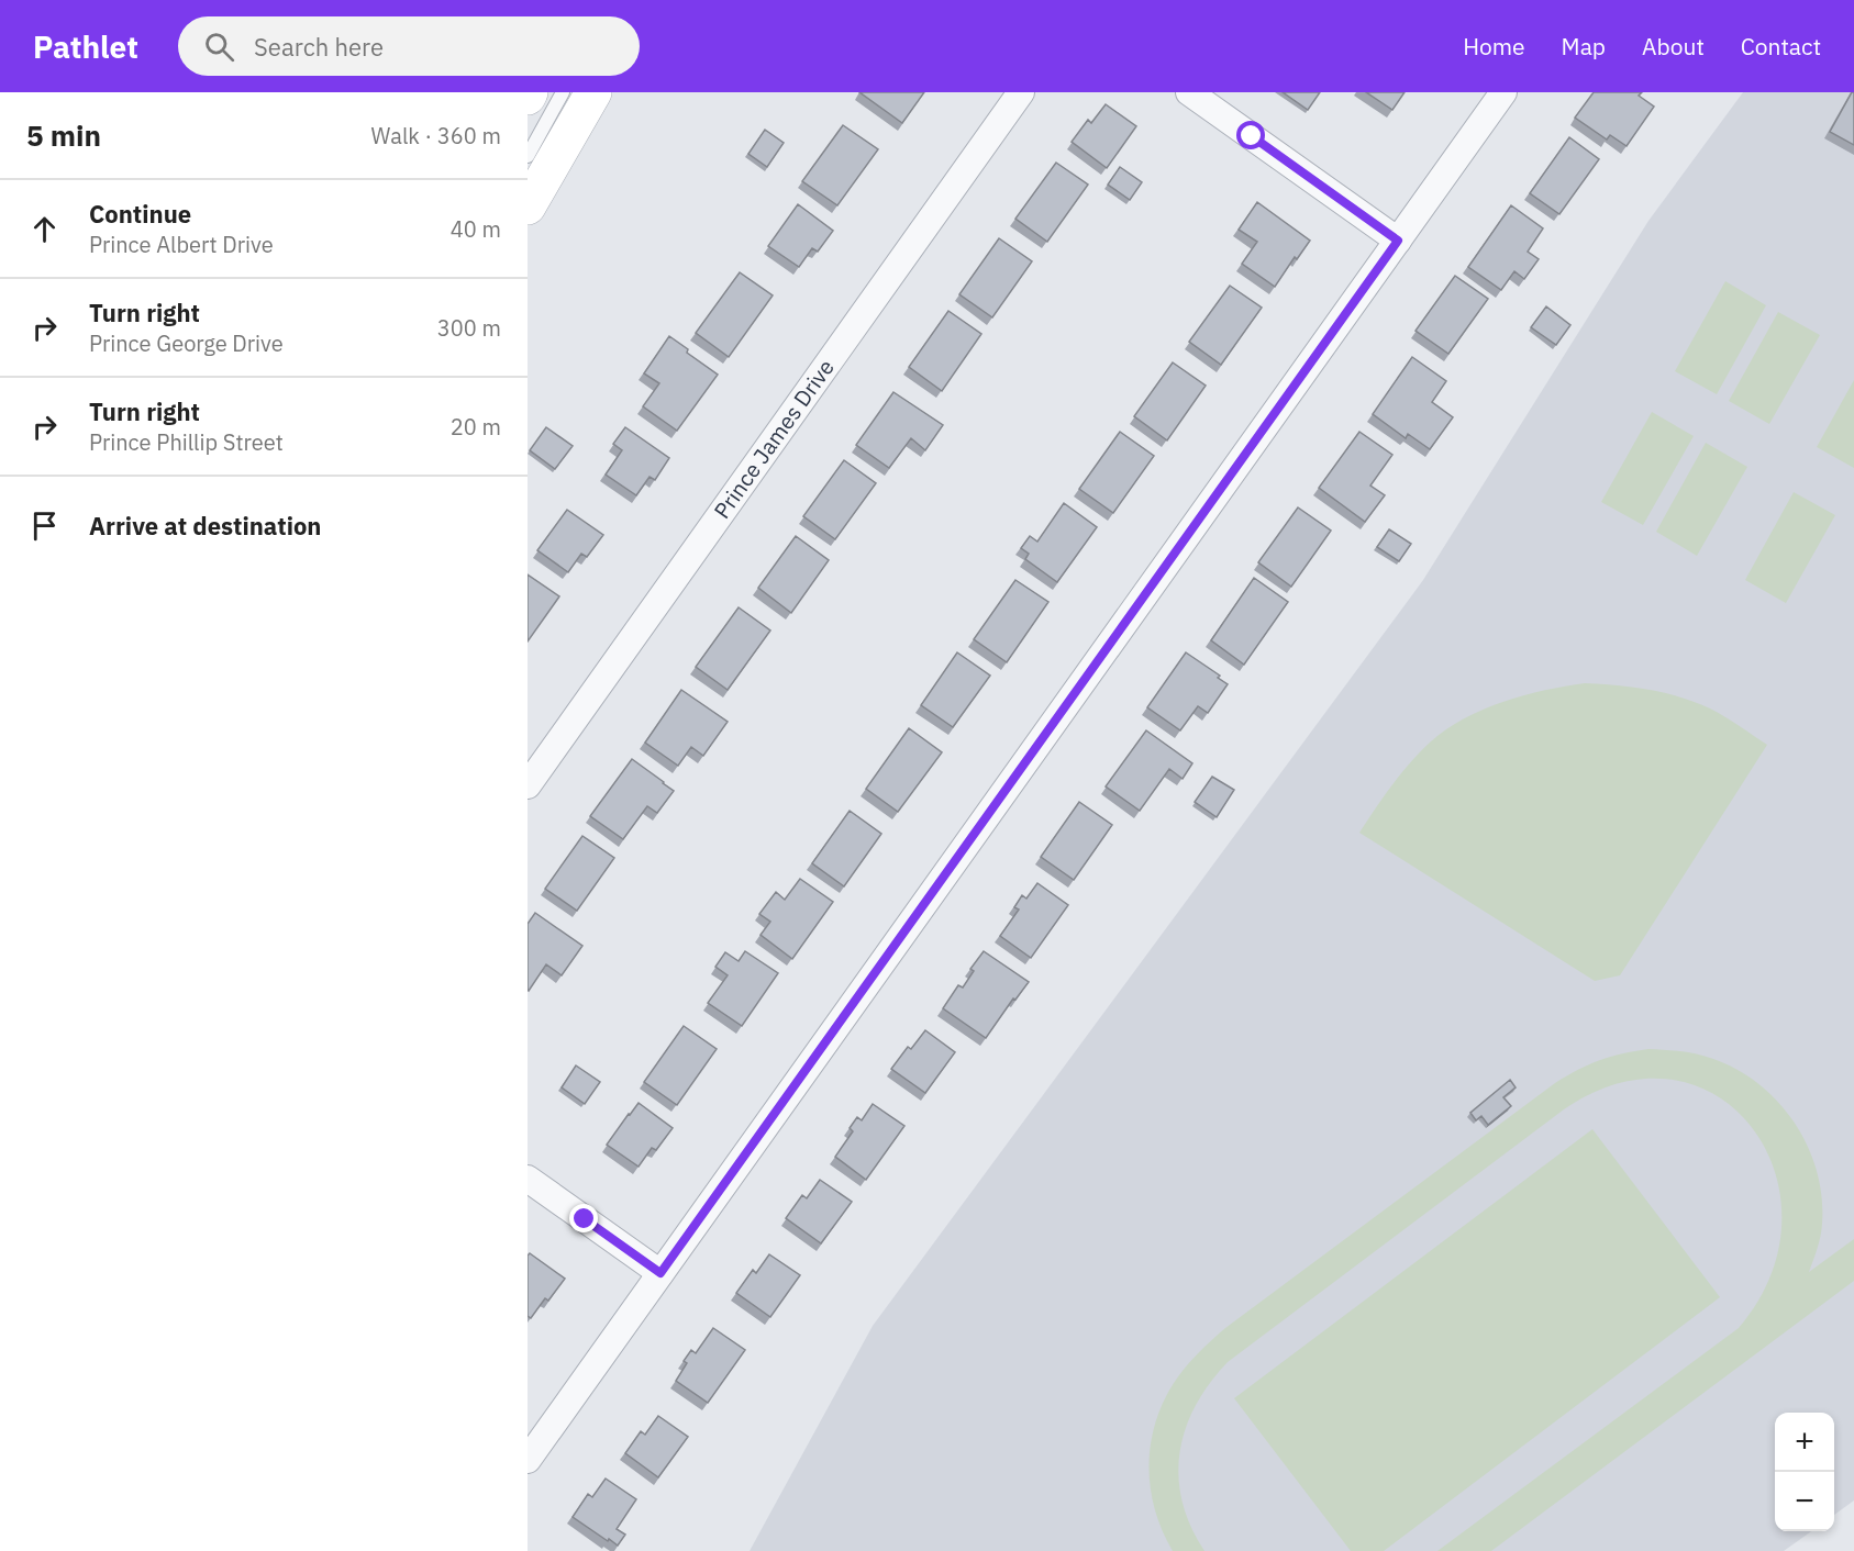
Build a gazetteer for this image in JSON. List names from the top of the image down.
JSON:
{
  "streets": {
    "street": ["Prince James Drive"]
  },
  "page": {
    "header": "Pathlet",
    "search": "Search here",
    "nav": [
      "Home",
      "Map",
      "About",
      "Contact"
    ],
    "heading": ["5 min", "Walk · 360 m"],
    "list": [
      ["Continue", "Prince Albert Drive", "40 m"],
      ["Turn right", "Prince George Drive", "300 m"],
      ["Turn right", "Prince Phillip Street", "20 m"],
      "Arrive at destination"
    ],
    "map_buttons": ["+", "−"]
  }
}
